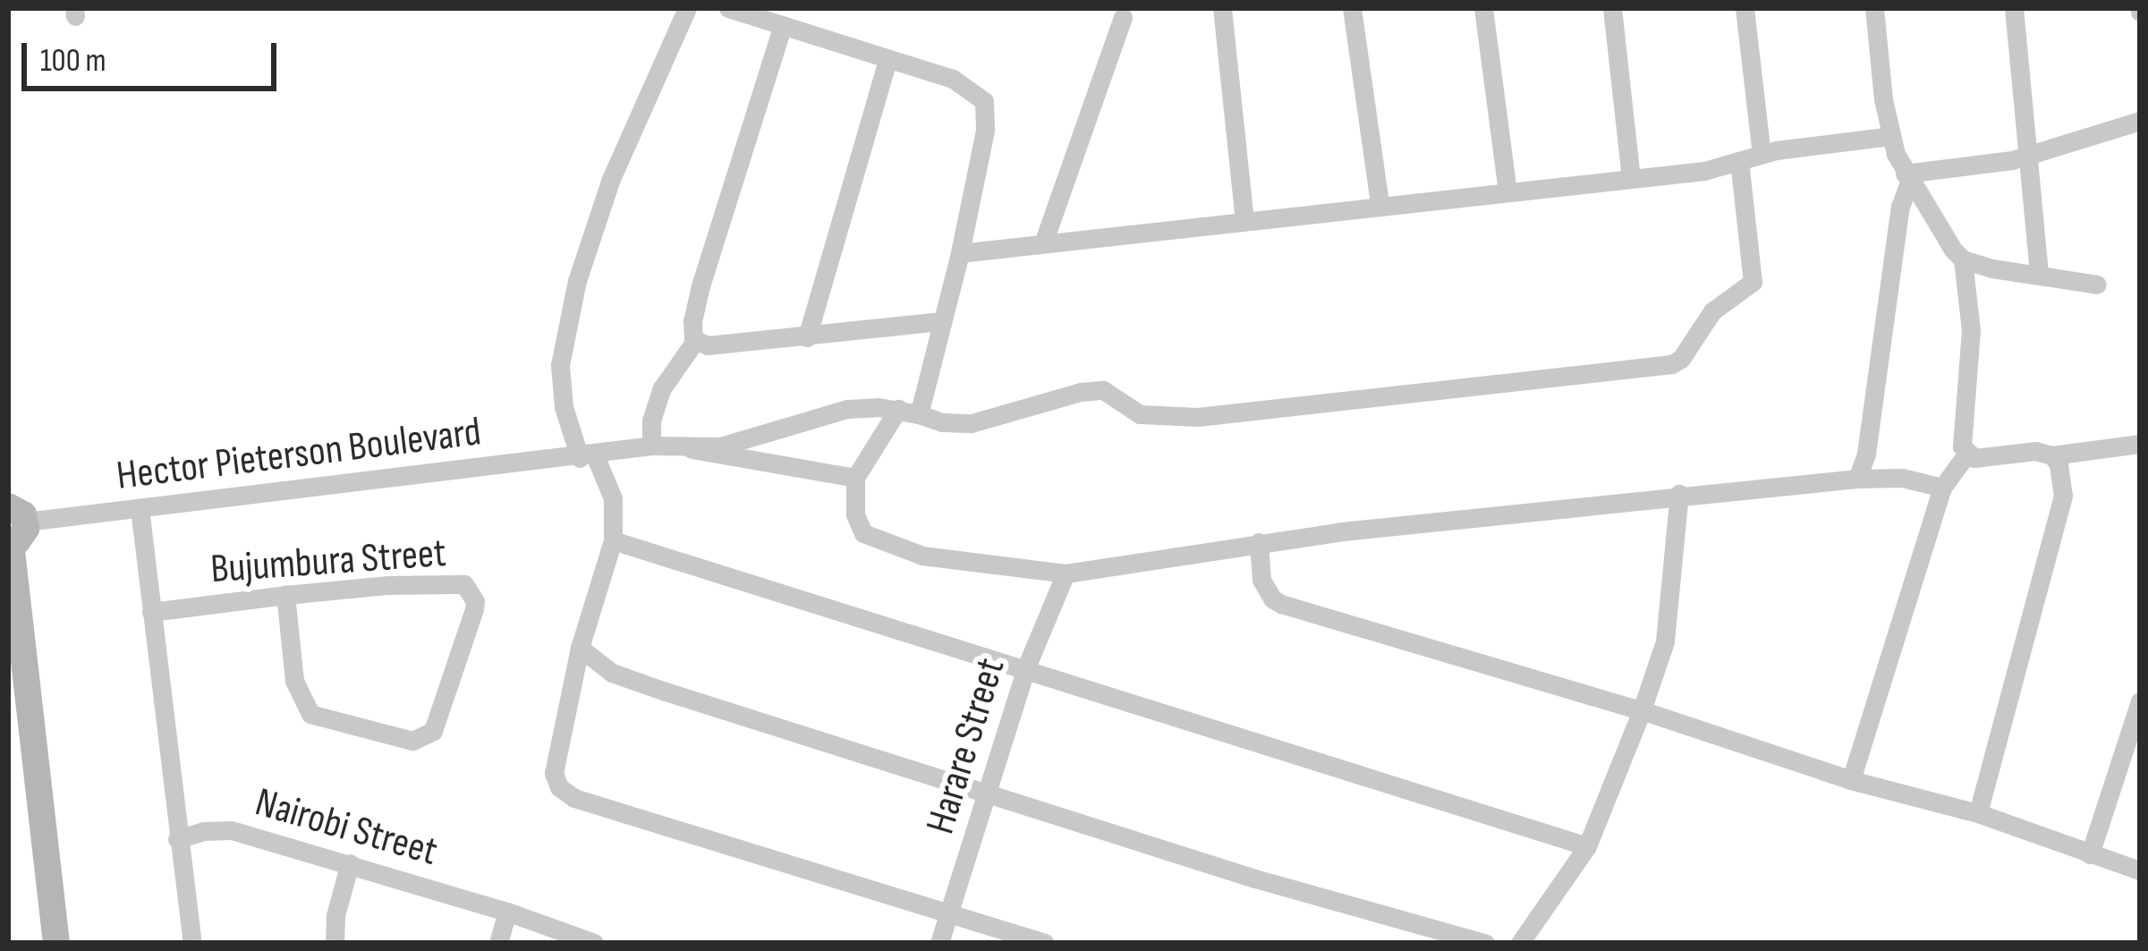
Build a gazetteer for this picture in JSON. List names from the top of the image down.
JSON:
{
  "streets": {
    "street": [
      "Hector Pieterson Boulevard",
      "Bujumbura Street",
      "Harare Street",
      "Nairobi Street"
    ]
  },
  "scale_bar": "100 m"
}
